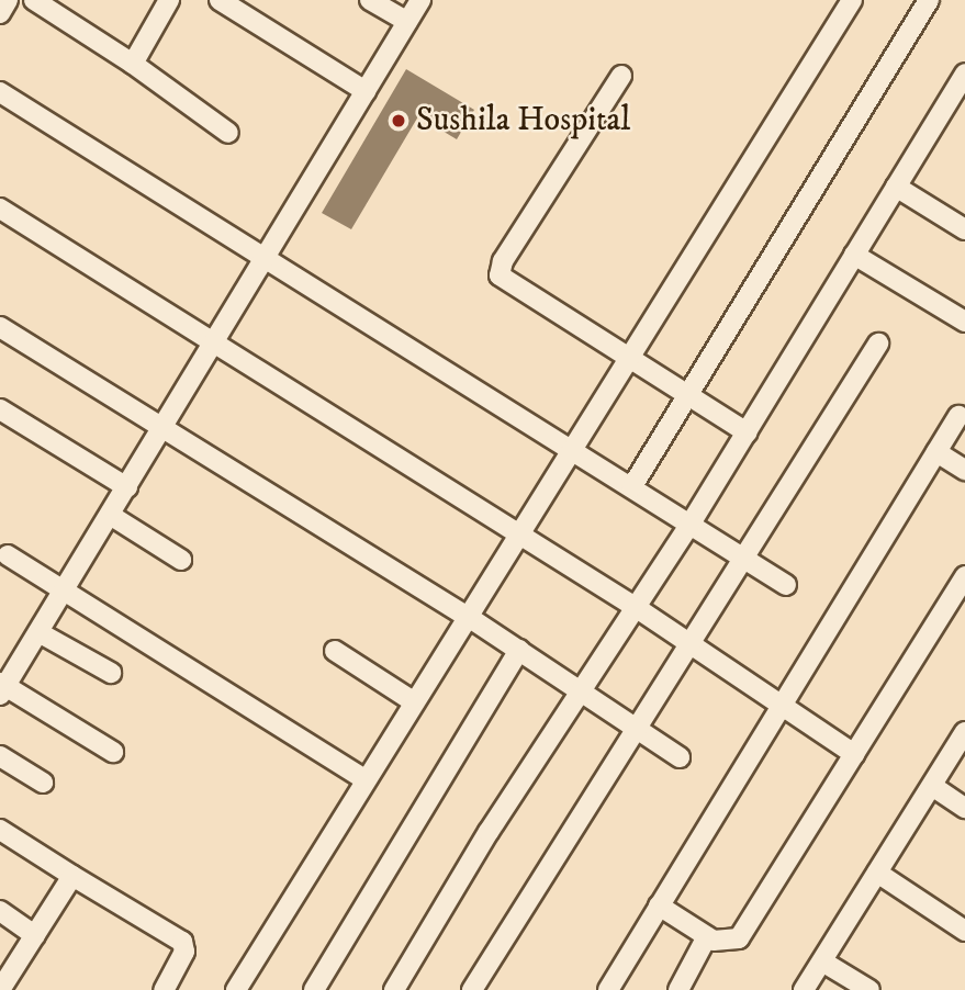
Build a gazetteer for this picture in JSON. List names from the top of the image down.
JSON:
{
  "places": ["Sushila Hospital"]
}
